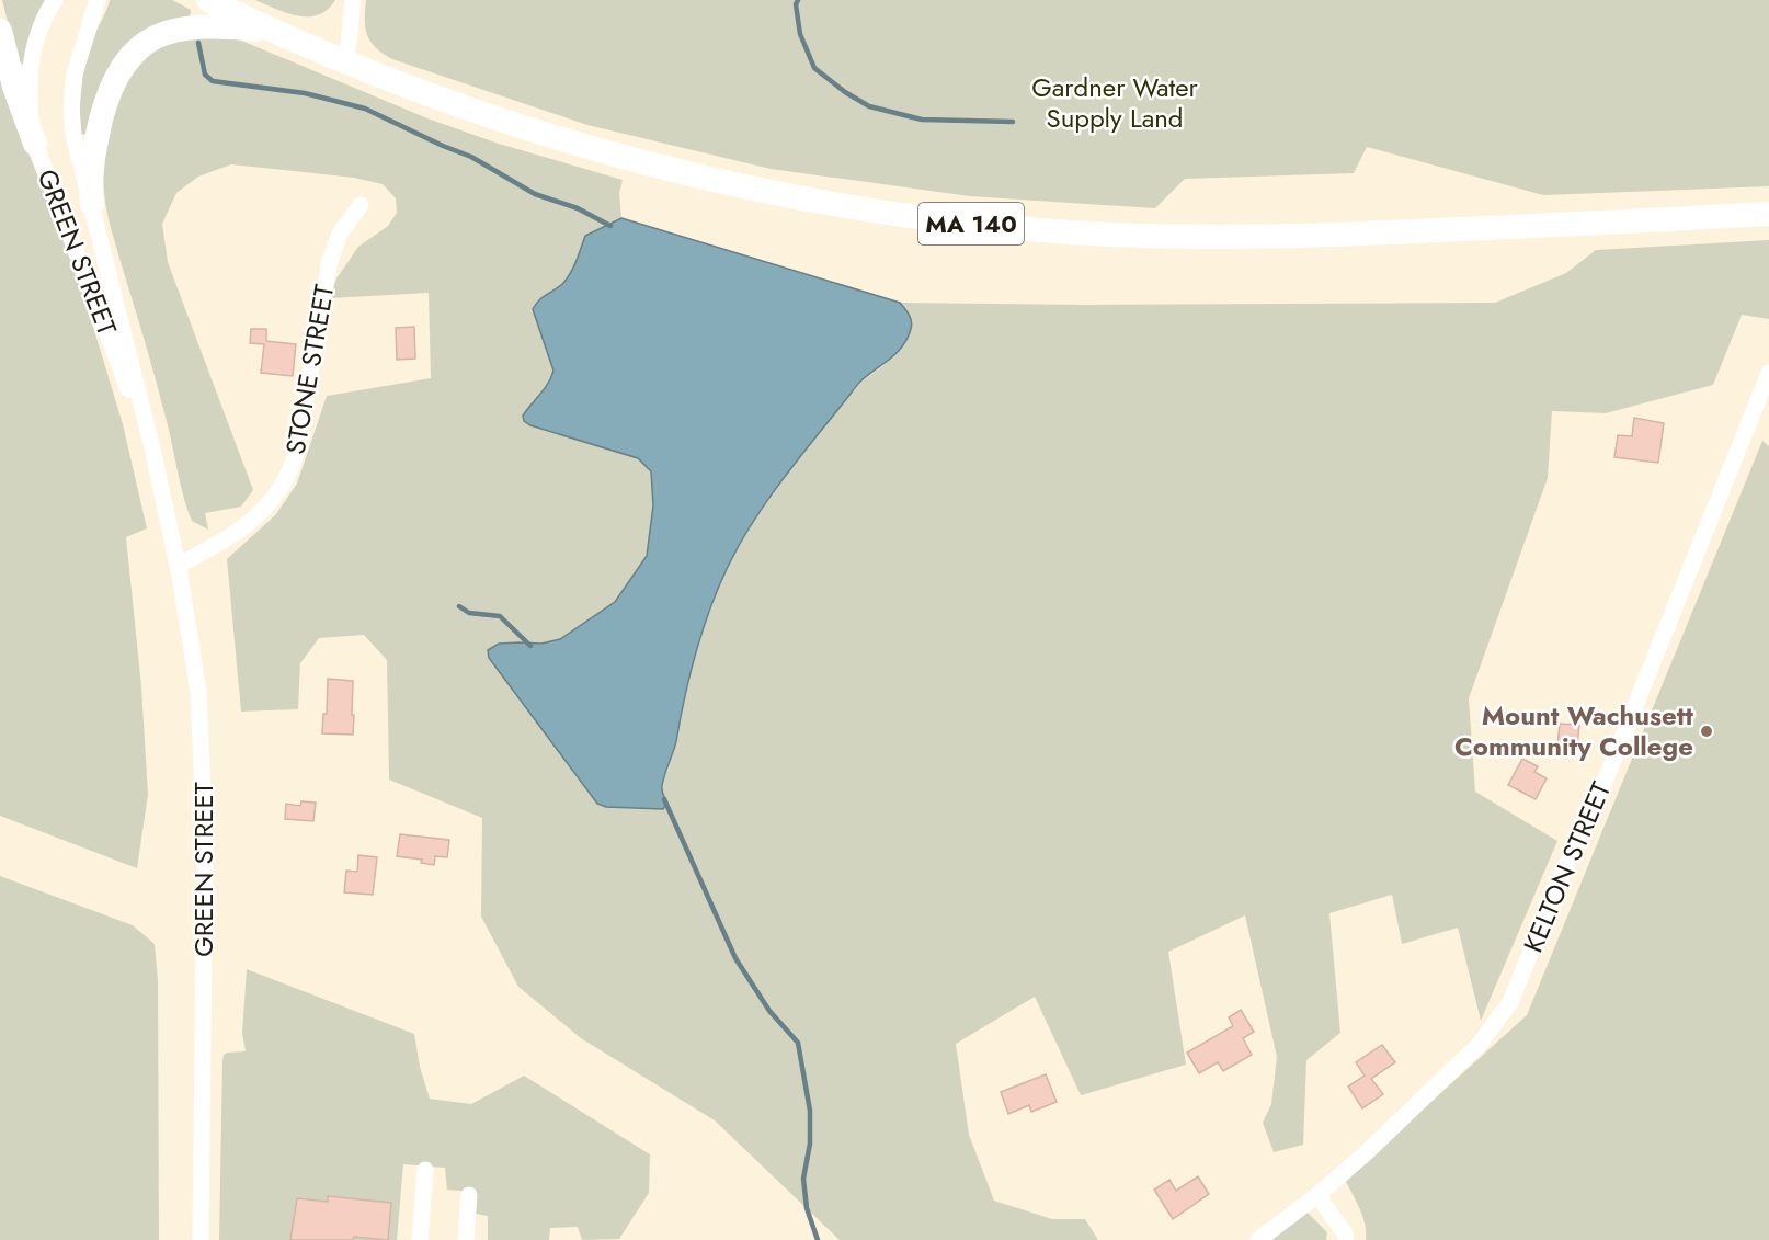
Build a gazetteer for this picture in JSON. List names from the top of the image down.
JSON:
{
  "streets": {
    "highway": ["MA 140"],
    "street": ["GREEN STREET", "STONE STREET", "KELTON STREET"]
  },
  "crossings": [
    ["GREEN STREET", "STONE STREET"]
  ],
  "parks": ["Gardner Water Supply Land"],
  "places": ["Mount Wachusett Community College"]
}
